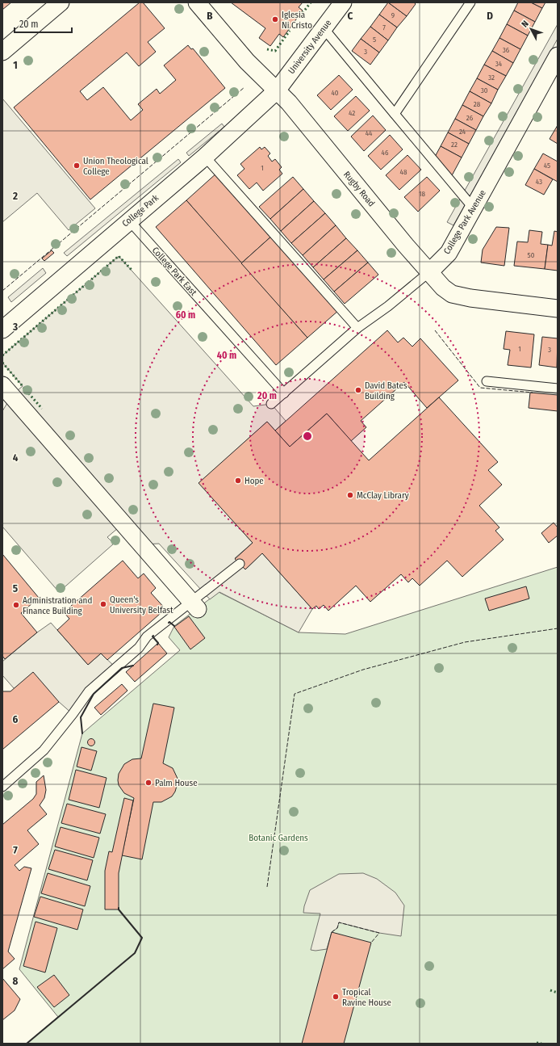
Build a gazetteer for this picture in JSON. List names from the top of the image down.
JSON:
{
  "streets": {
    "street": [
      "University Avenue",
      "Rugby Road",
      "College Park",
      "College Park Avenue"
    ],
    "lane": ["College Park East"]
  },
  "crossings": [
    ["University Avenue", "Rugby Road"],
    ["University Avenue", "College Park"],
    ["Rugby Road", "College Park"],
    ["Rugby Road", "College Park Avenue"],
    ["College Park", "College Park East"],
    ["College Park Avenue", "College Park East"]
  ],
  "parks": ["Botanic Gardens"],
  "places": [
    "Iglesia Ni Cristo",
    "Union Theological College",
    "David Bates Building",
    "Hope",
    "McClay Library",
    "Queen's University Belfast",
    "Administration and Finance Building",
    "Palm House",
    "Tropical Ravine House"
  ],
  "house_numbers": [
    "9",
    "7",
    "5",
    "36",
    "3",
    "34",
    "32",
    "30",
    "40",
    "28",
    "42",
    "26",
    "24",
    "44",
    "22",
    "46",
    "45",
    "1",
    "48",
    "43",
    "18",
    "50",
    "1",
    "3"
  ],
  "scale_bar": "20 m",
  "north": "top left",
  "grid": {
    "columns": ["B", "C", "D"],
    "rows": [
      "1",
      "2",
      "3",
      "4",
      "5",
      "6",
      "7",
      "8"
    ]
  },
  "rings": ["60 m", "40 m", "20 m"]
}
